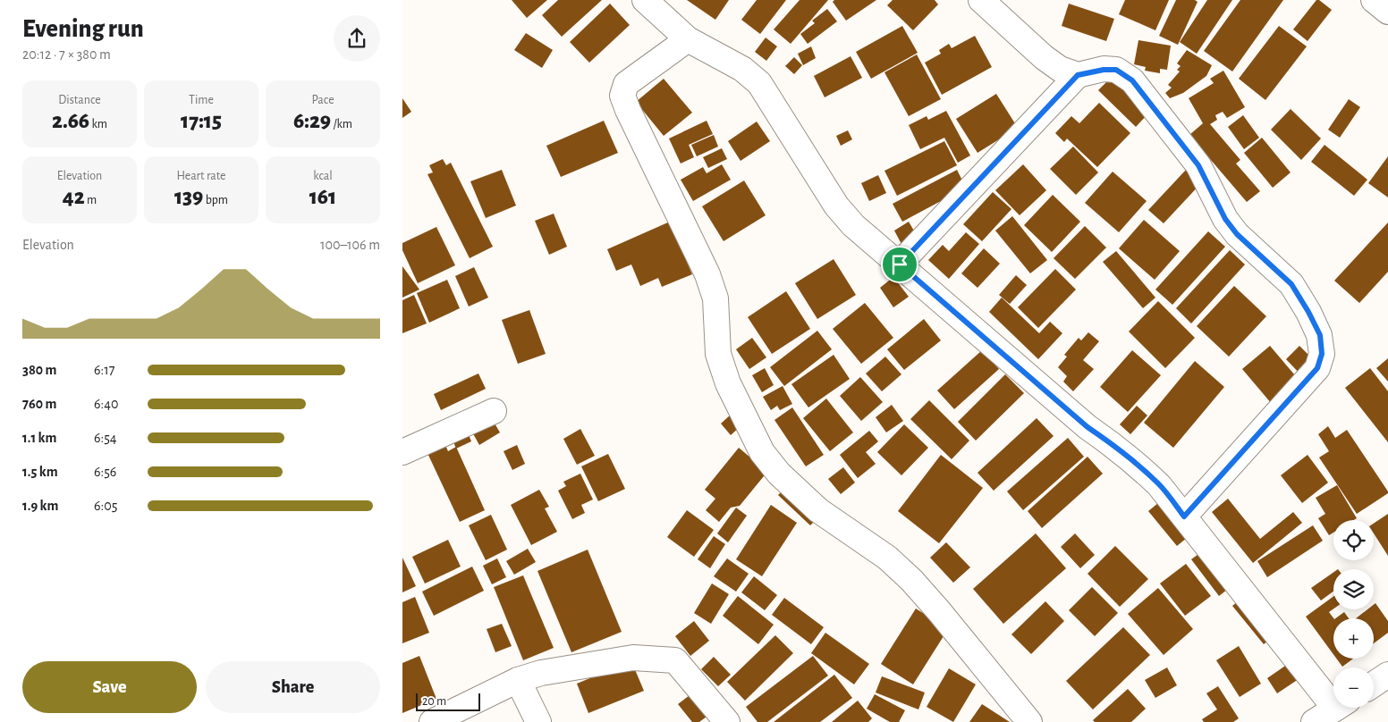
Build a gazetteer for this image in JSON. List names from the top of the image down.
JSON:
{
  "scale_bar": "20 m",
  "page": {
    "heading": ["Evening run", "20:12 · 7 × 380 m"],
    "stats": [
      ["Distance", "2.66 km"],
      ["Time", "17:15"],
      ["Pace", "6:29 /km"],
      ["Elevation", "42 m"],
      ["Heart rate", "139 bpm"],
      ["kcal", "161"]
    ],
    "chart": ["Elevation", "100–106 m"],
    "list": [
      {
        "name": "380 m",
        "note": "6:17"
      },
      {
        "name": "760 m",
        "note": "6:40"
      },
      {
        "name": "1.1 km",
        "note": "6:54"
      },
      {
        "name": "1.5 km",
        "note": "6:56"
      },
      {
        "name": "1.9 km",
        "note": "6:05"
      }
    ],
    "map_buttons": ["+", "−"],
    "buttons": ["Save", "Share"],
    "scale": "20 m"
  }
}
